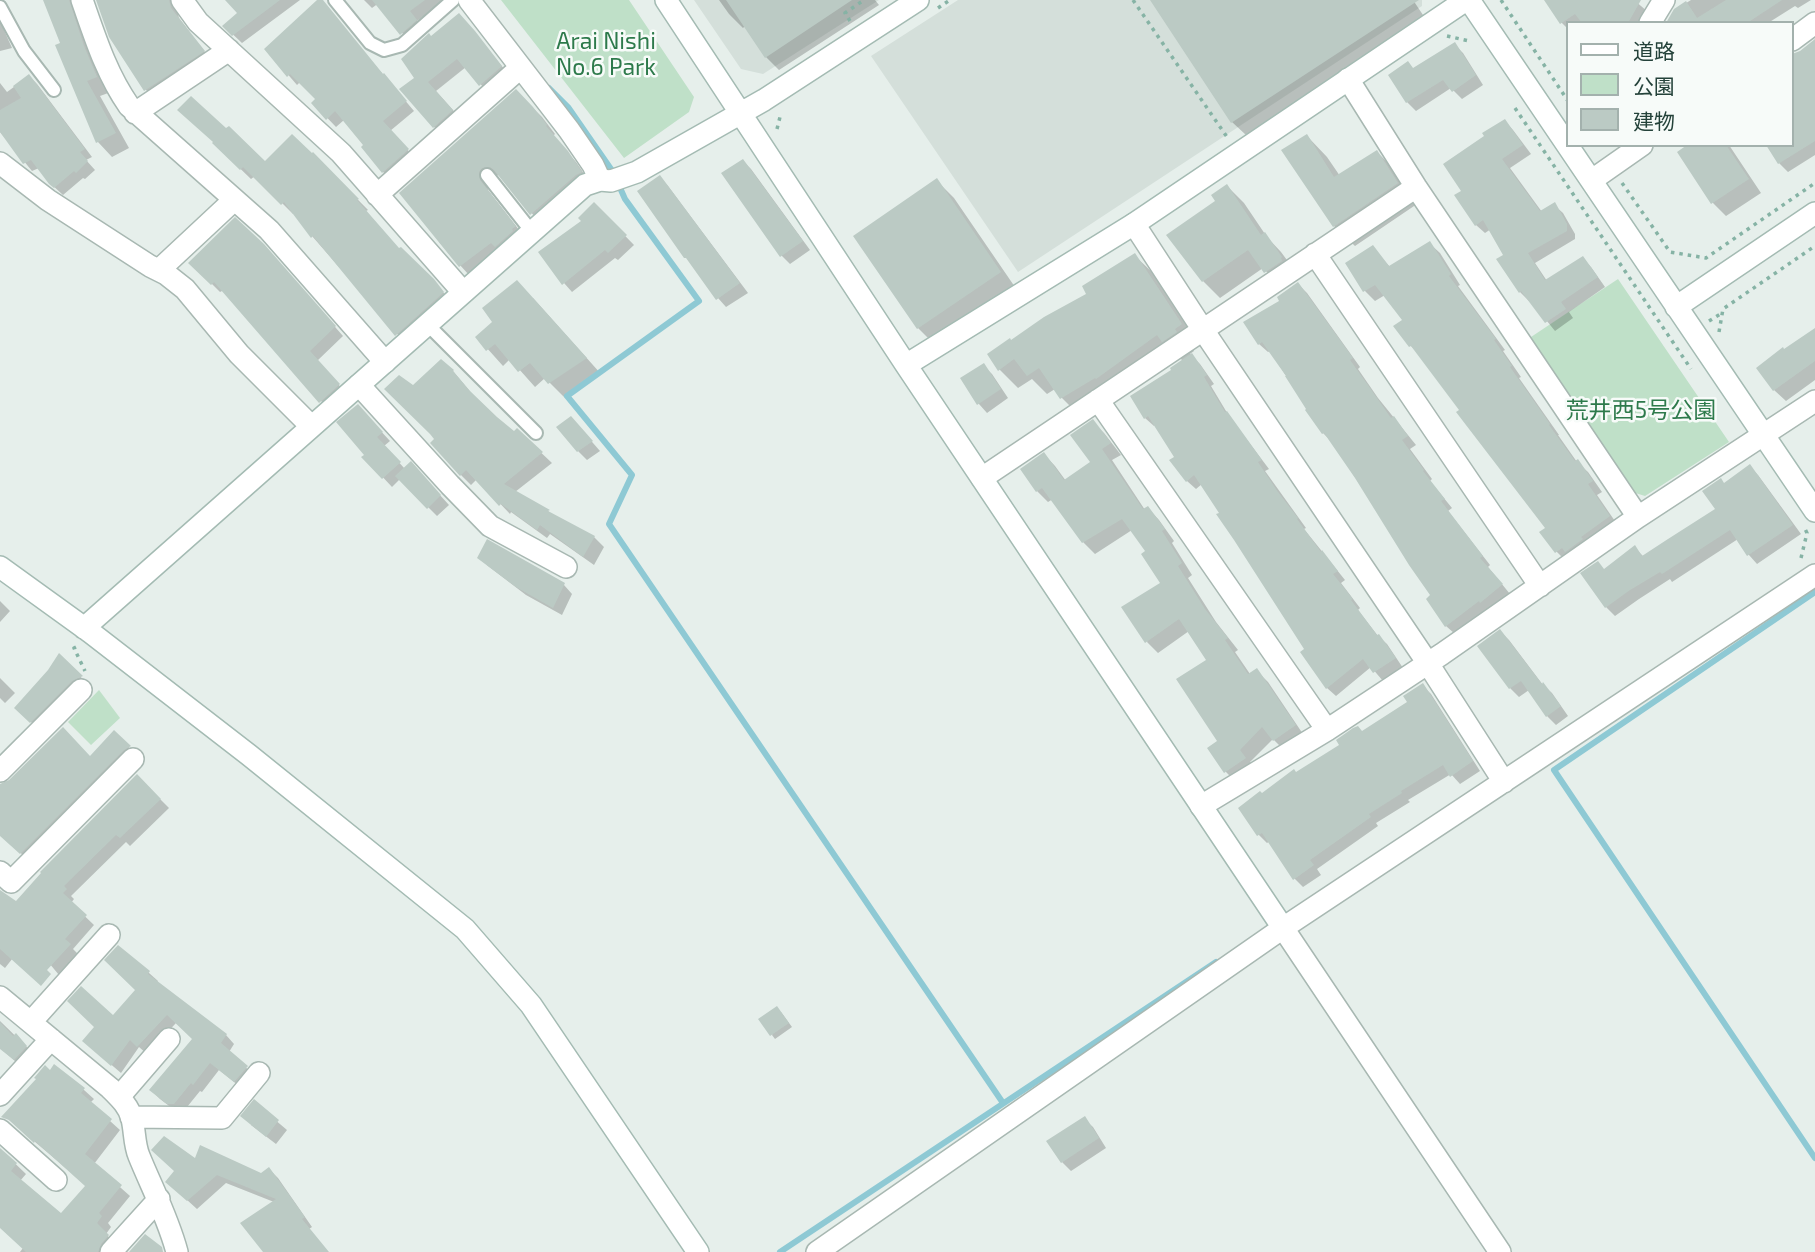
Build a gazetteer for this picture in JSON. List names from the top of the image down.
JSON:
{
  "parks": ["Arai Nishi No.6 Park", "荒井西5号公園"],
  "legend": ["道路", "公園", "建物"]
}
